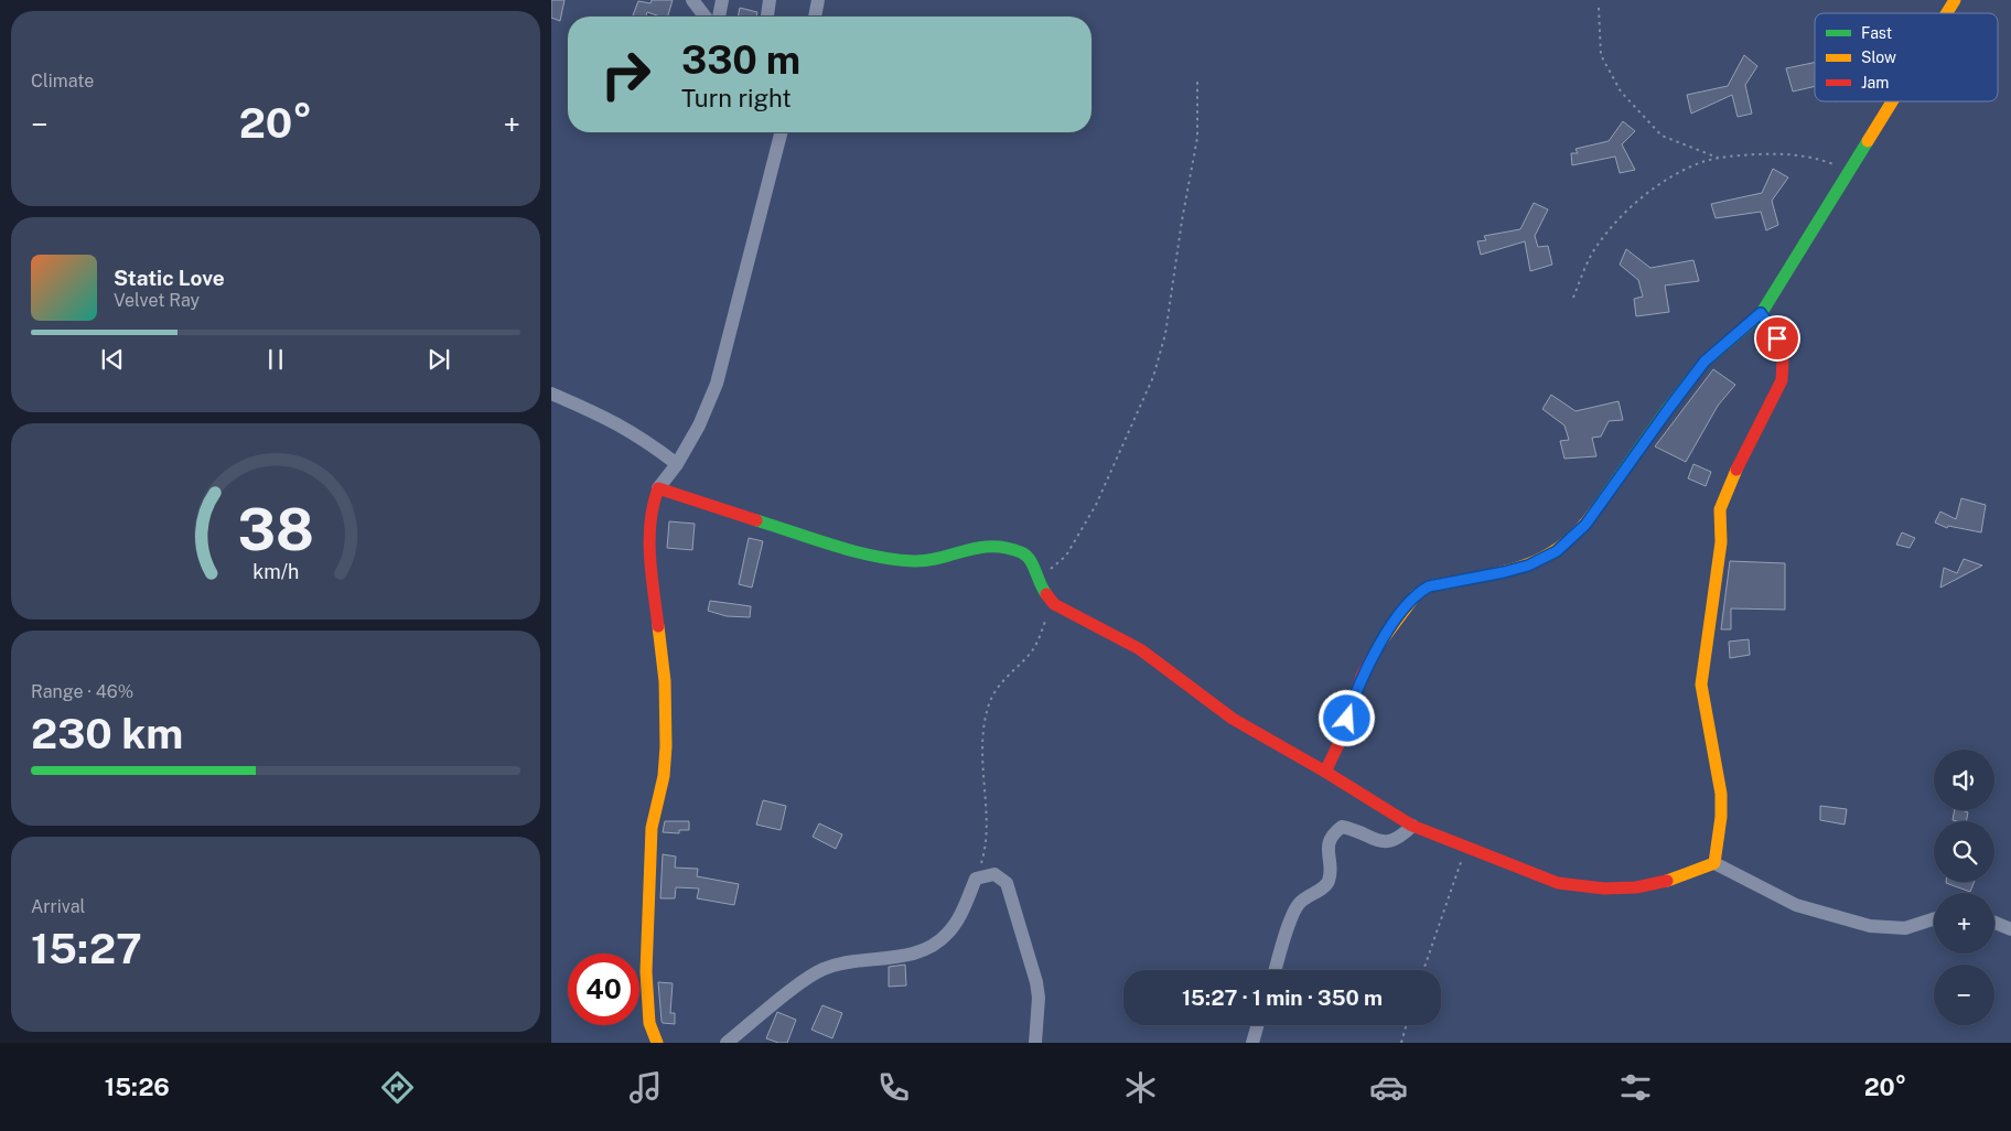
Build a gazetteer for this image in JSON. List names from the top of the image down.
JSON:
{
  "legend": ["Fast", "Slow", "Jam"],
  "page": {
    "tile": [
      "Climate",
      ["Range · 46%", "230 km"],
      ["Arrival", "15:27"]
    ],
    "turn": ["330 m", "Turn right"],
    "heat": ["−", "20°", "+"],
    "song": ["Static Love", "Velvet Ray"],
    "map_buttons": ["+", "−"],
    "limit": "40",
    "trip": "15:27 · 1 min · 350 m",
    "tabs": ["15:26", "20°"],
    "gauge": ["38", "km/h"]
  }
}
